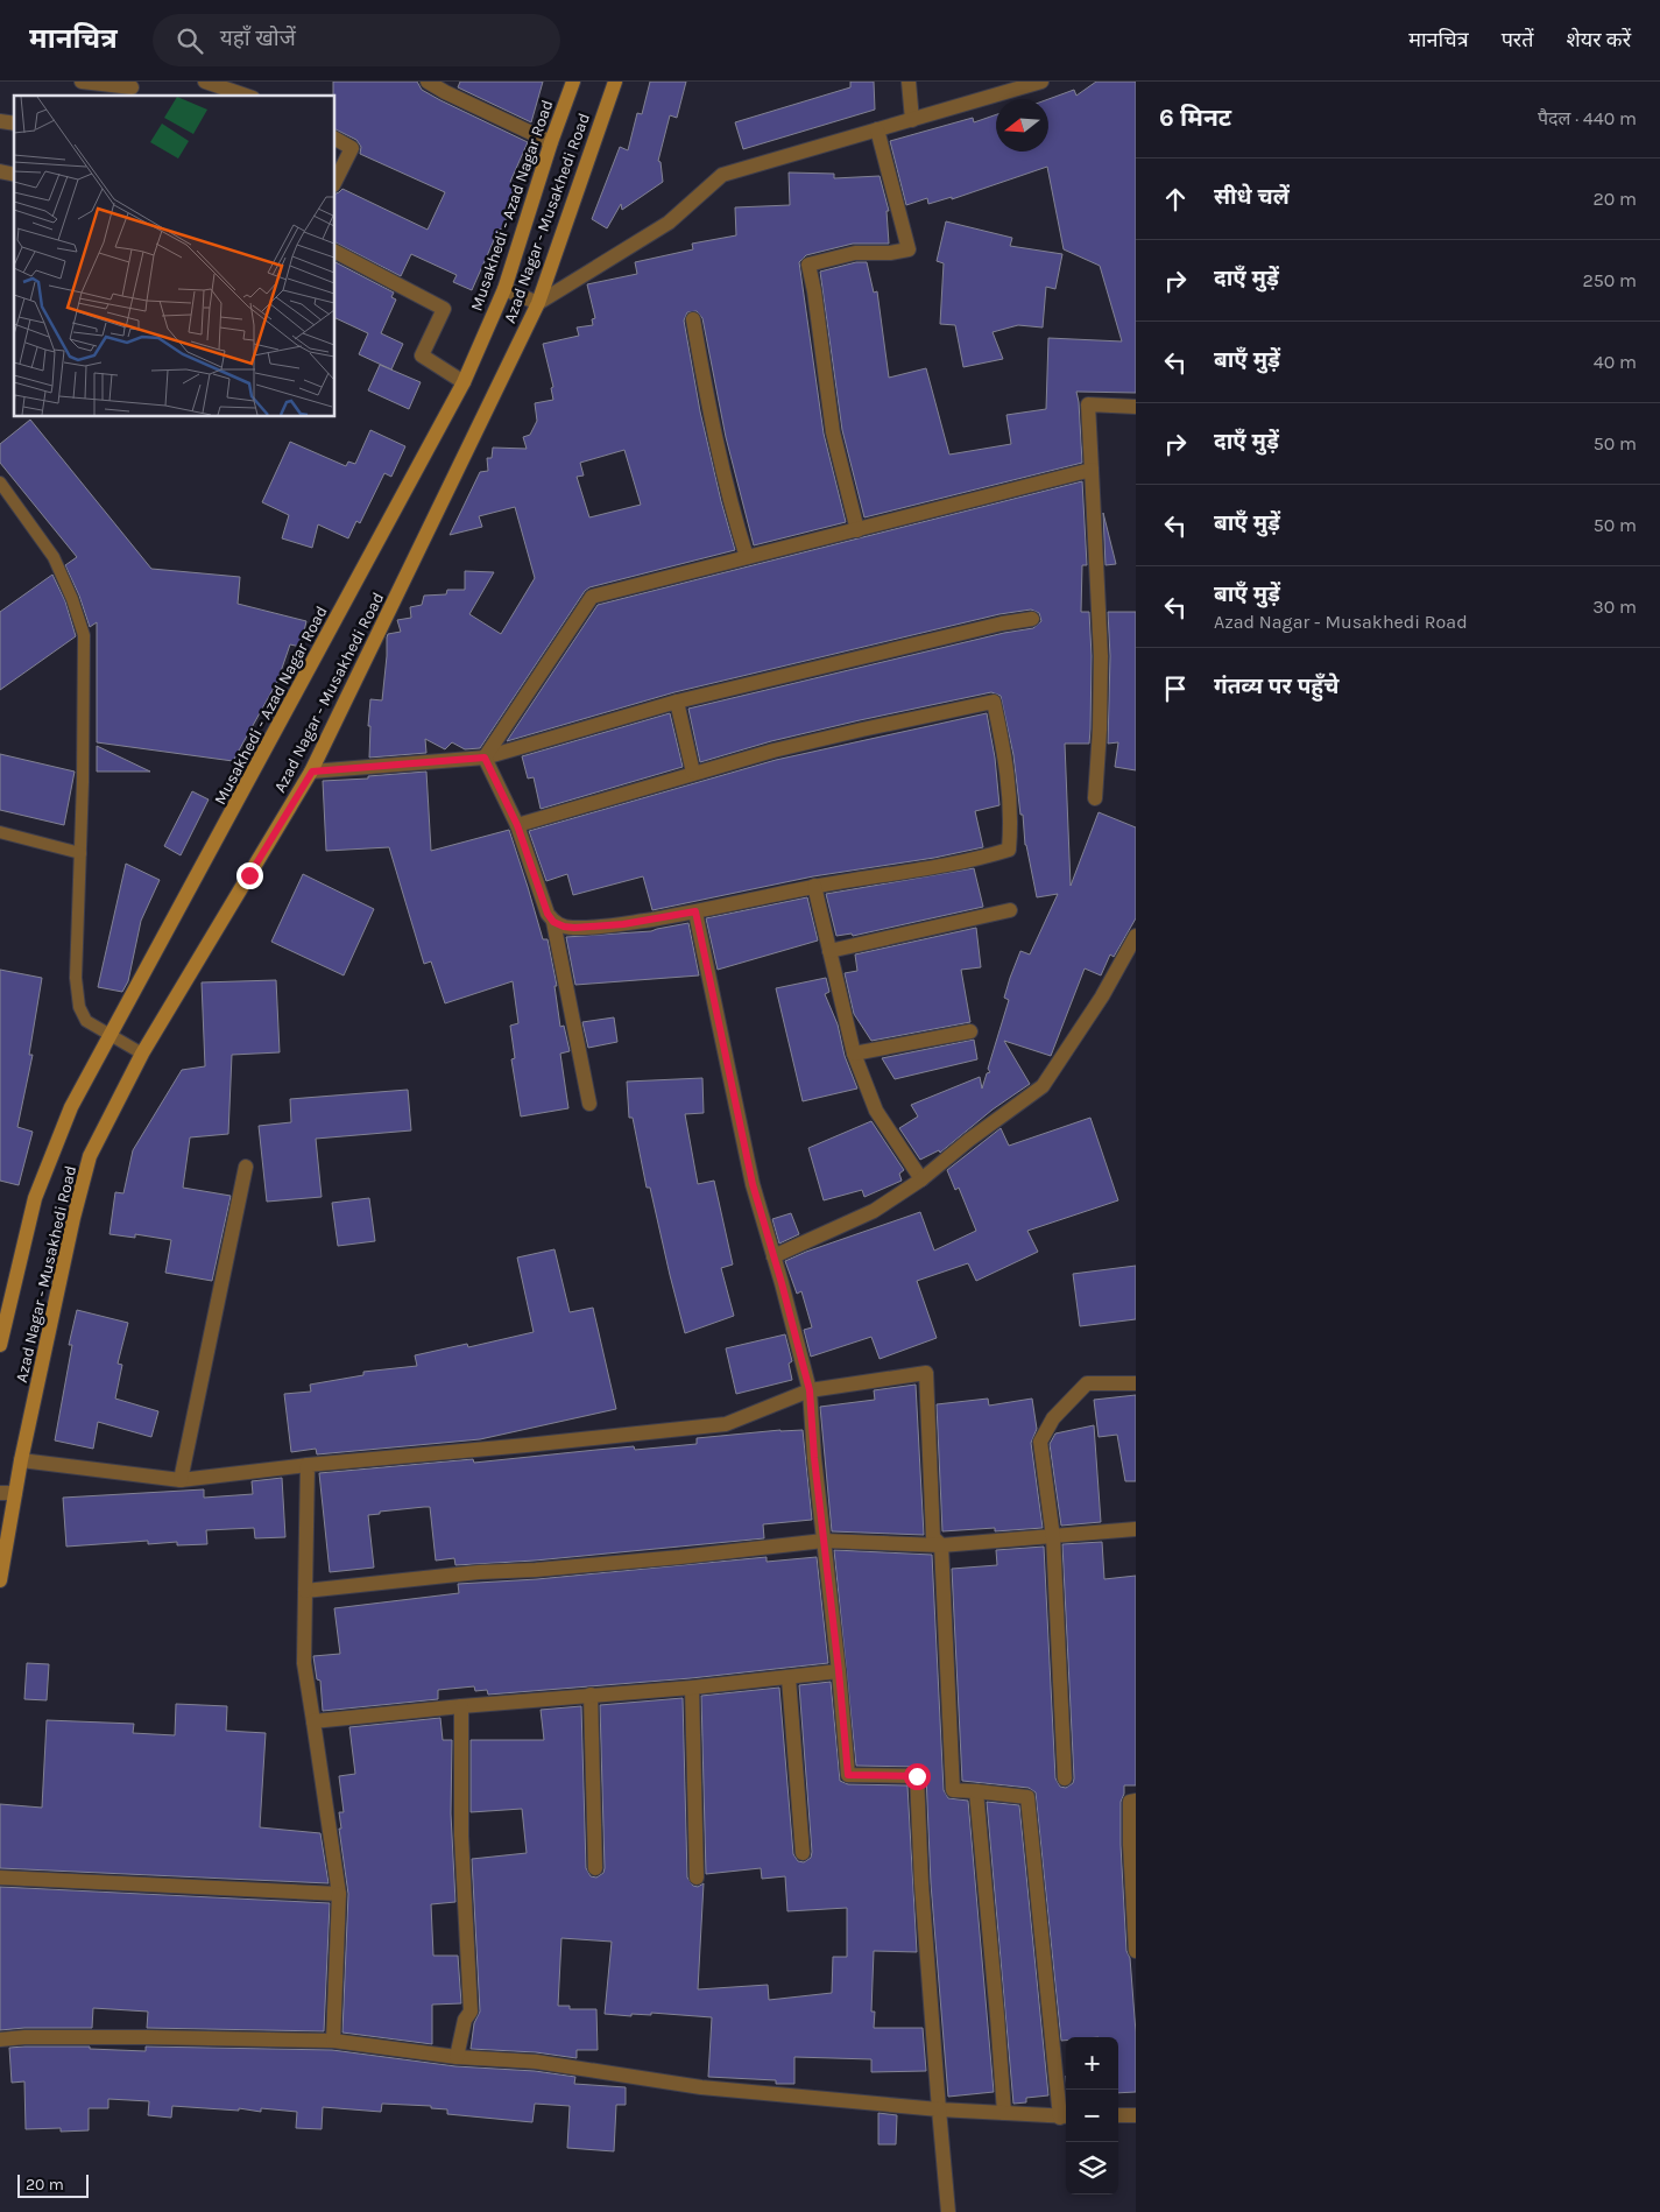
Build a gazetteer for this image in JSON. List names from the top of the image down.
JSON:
{
  "streets": {
    "main road": ["Musakhedi - Azad Nagar Road", "Azad Nagar - Musakhedi Road"]
  },
  "scale_bar": "20 m",
  "north": "left",
  "page": {
    "header": "मानचित्र",
    "search": "यहाँ खोजें",
    "nav": ["मानचित्र", "परतें", "शेयर करें"],
    "heading": ["6 मिनट", "पैदल · 440 m"],
    "list": [
      ["सीधे चलें", "20 m"],
      ["दाएँ मुड़ें", "250 m"],
      ["बाएँ मुड़ें", "40 m"],
      ["दाएँ मुड़ें", "50 m"],
      ["बाएँ मुड़ें", "50 m"],
      ["बाएँ मुड़ें", "Azad Nagar - Musakhedi Road", "30 m"],
      "गंतव्य पर पहुँचे"
    ],
    "map_buttons": ["+", "−"],
    "scale": "20 m"
  }
}
